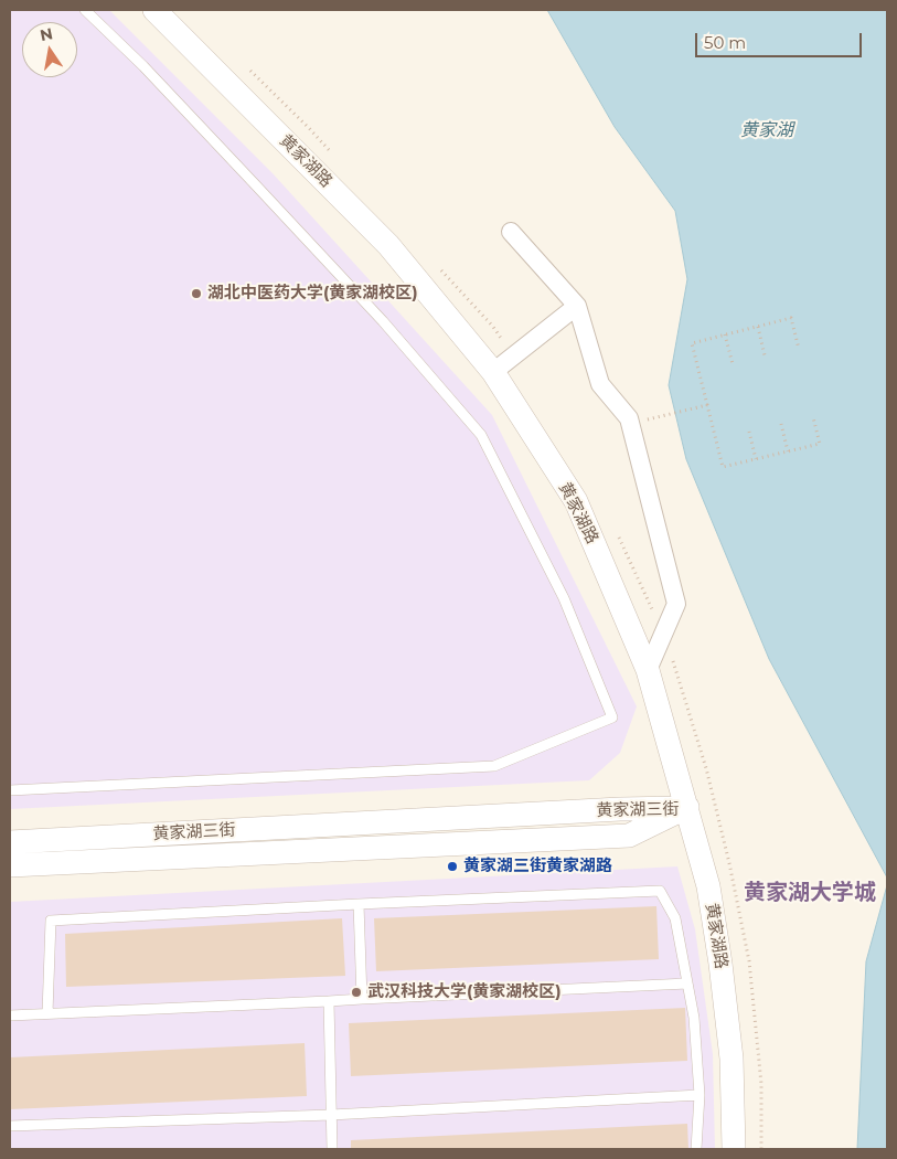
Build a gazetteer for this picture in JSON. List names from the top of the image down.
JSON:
{
  "streets": {
    "street": ["黄家湖路", "黄家湖三街"]
  },
  "crossings": [
    ["黄家湖路", "黄家湖三街"]
  ],
  "districts": ["黄家湖大学城"],
  "water": ["黄家湖"],
  "places": ["湖北中医药大学(黄家湖校区)", "黄家湖三街黄家湖路", "武汉科技大学(黄家湖校区)"],
  "scale_bar": "50 m",
  "north": "top"
}
